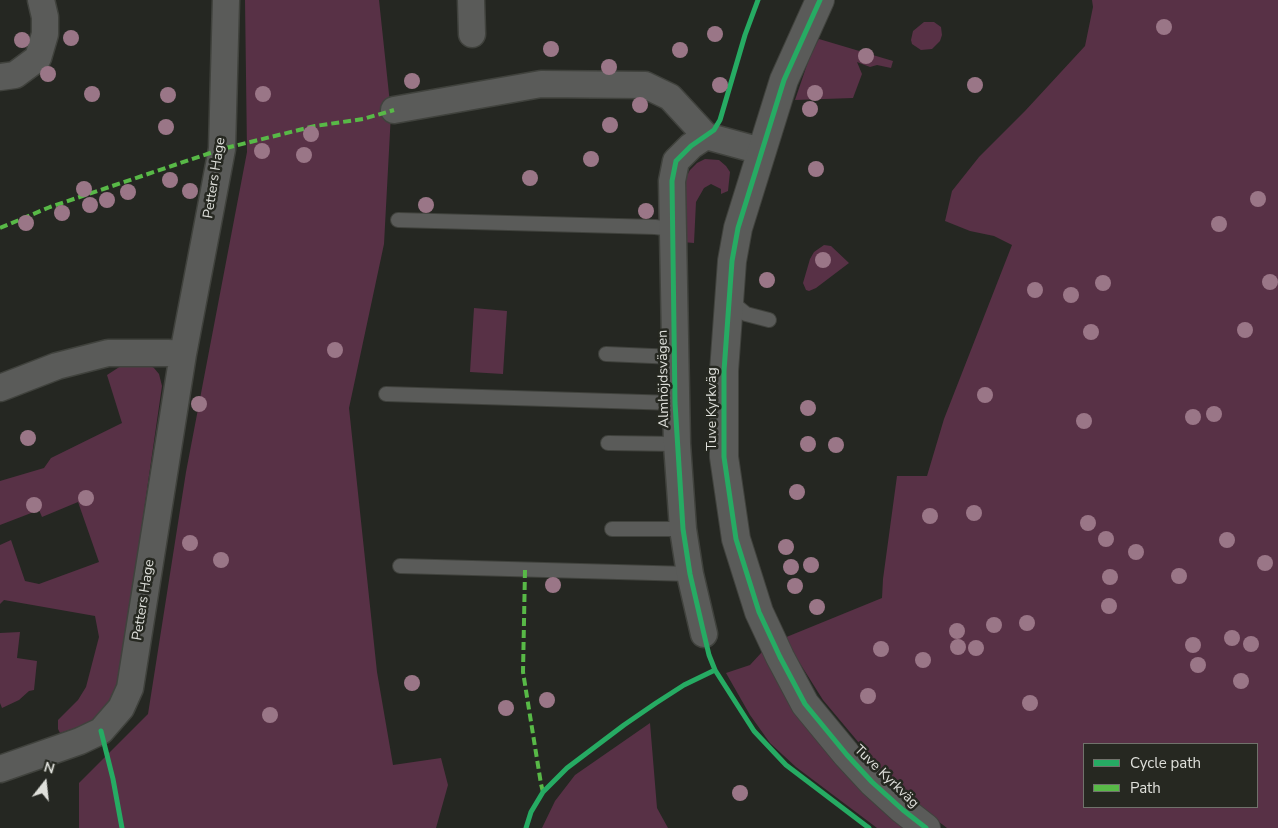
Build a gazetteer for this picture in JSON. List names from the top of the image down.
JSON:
{
  "streets": {
    "street": ["Petters Hage", "Almhöjdsvägen", "Tuve Kyrkväg"]
  },
  "legend": ["Cycle path", "Path"],
  "north": "top"
}
